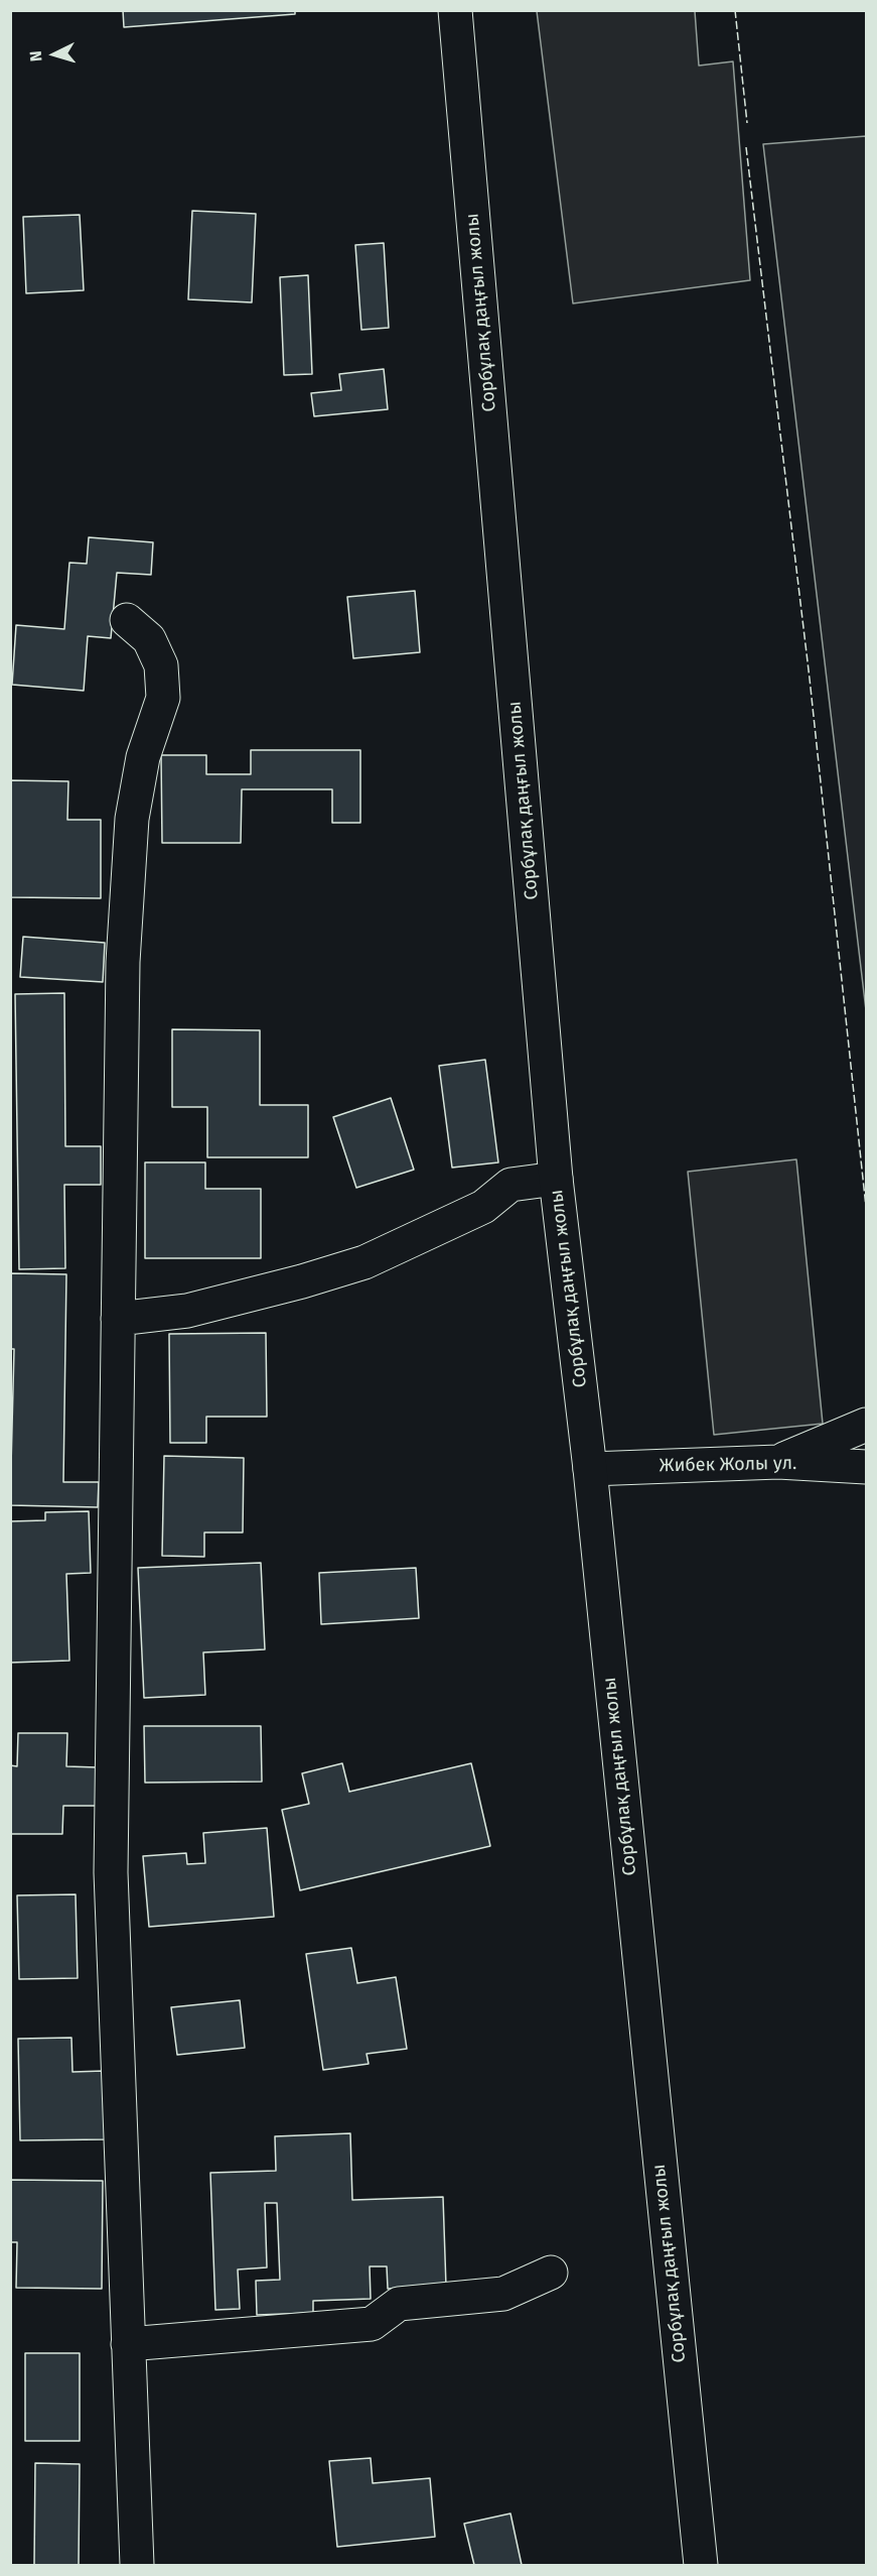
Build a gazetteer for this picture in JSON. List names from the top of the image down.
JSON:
{
  "streets": {
    "street": ["Сорбұлақ даңғыл жолы", "Жибек Жолы ул."]
  },
  "crossings": [
    ["Сорбұлақ даңғыл жолы", "Жибек Жолы ул."]
  ],
  "north": "left"
}
